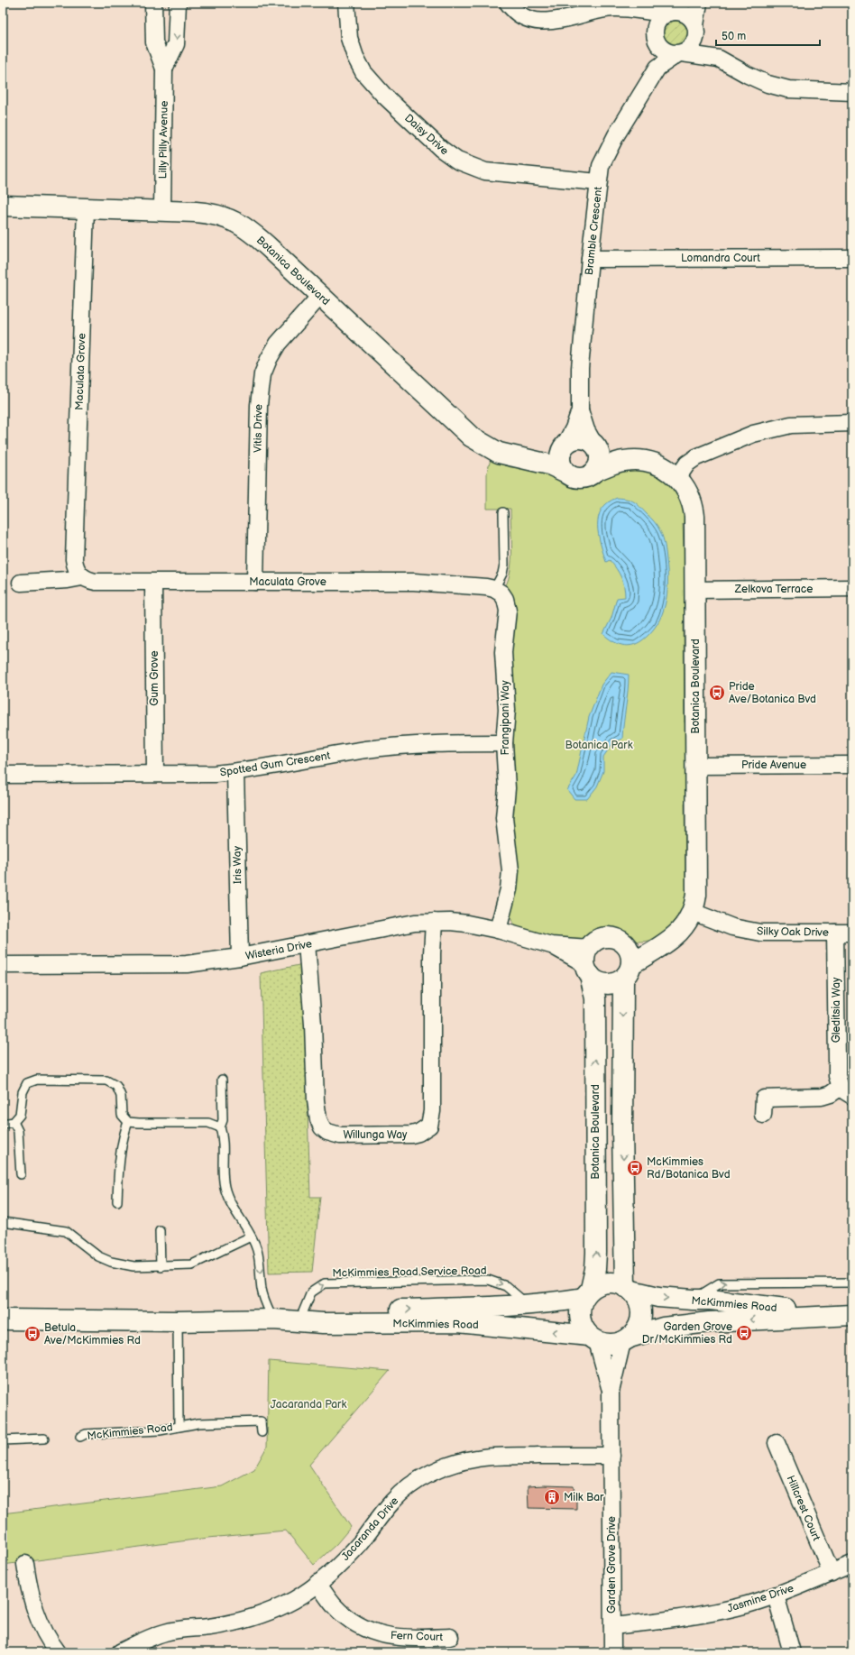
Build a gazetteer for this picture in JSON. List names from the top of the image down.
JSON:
{
  "streets": {
    "street": [
      "Daisy Drive",
      "Lilly Pilly Avenue",
      "Bramble Crescent",
      "Lomandra Court",
      "Botanica Boulevard",
      "Maculata Grove",
      "Vitis Drive",
      "Zelkova Terrace",
      "Gum Grove",
      "Frangipani Way",
      "Spotted Gum Crescent",
      "Pride Avenue",
      "Iris Way",
      "Silky Oak Drive",
      "Wisteria Drive",
      "Gleditsia Way",
      "Willunga Way",
      "McKimmies Road",
      "Hillcrest Court",
      "Jacaranda Drive",
      "Garden Grove Drive",
      "Jasmine Drive",
      "Fern Court"
    ],
    "lane": ["McKimmies Road Service Road"]
  },
  "crossings": [
    ["Daisy Drive", "Bramble Crescent"],
    ["Lilly Pilly Avenue", "Botanica Boulevard"],
    ["Bramble Crescent", "Lomandra Court"],
    ["Bramble Crescent", "Botanica Boulevard"],
    ["Botanica Boulevard", "Maculata Grove"],
    ["Botanica Boulevard", "Vitis Drive"],
    ["Botanica Boulevard", "Zelkova Terrace"],
    ["Botanica Boulevard", "Pride Avenue"],
    ["Botanica Boulevard", "Silky Oak Drive"],
    ["Botanica Boulevard", "Wisteria Drive"],
    ["Botanica Boulevard", "McKimmies Road"],
    ["Botanica Boulevard", "Garden Grove Drive"],
    ["Maculata Grove", "Vitis Drive"],
    ["Maculata Grove", "Gum Grove"],
    ["Maculata Grove", "Frangipani Way"],
    ["Gum Grove", "Spotted Gum Crescent"],
    ["Frangipani Way", "Spotted Gum Crescent"],
    ["Frangipani Way", "Wisteria Drive"],
    ["Spotted Gum Crescent", "Iris Way"],
    ["Iris Way", "Wisteria Drive"],
    ["Silky Oak Drive", "Gleditsia Way"],
    ["Wisteria Drive", "Willunga Way"],
    ["McKimmies Road Service Road", "McKimmies Road"],
    ["McKimmies Road", "Garden Grove Drive"],
    ["Hillcrest Court", "Jasmine Drive"],
    ["Jacaranda Drive", "Garden Grove Drive"],
    ["Jacaranda Drive", "Fern Court"],
    ["Garden Grove Drive", "Jasmine Drive"]
  ],
  "one_way": ["McKimmies Road Service Road"],
  "parks": ["Botanica Park", "Jacaranda Park"],
  "places": {
    "bus stop": [
      "Pride Ave/Botanica Bvd",
      "McKimmies Rd/Botanica Bvd",
      "Garden Grove Dr/McKimmies Rd",
      "Betula Ave/McKimmies Rd"
    ],
    "building": ["Milk Bar"]
  },
  "scale_bar": "50 m"
}
